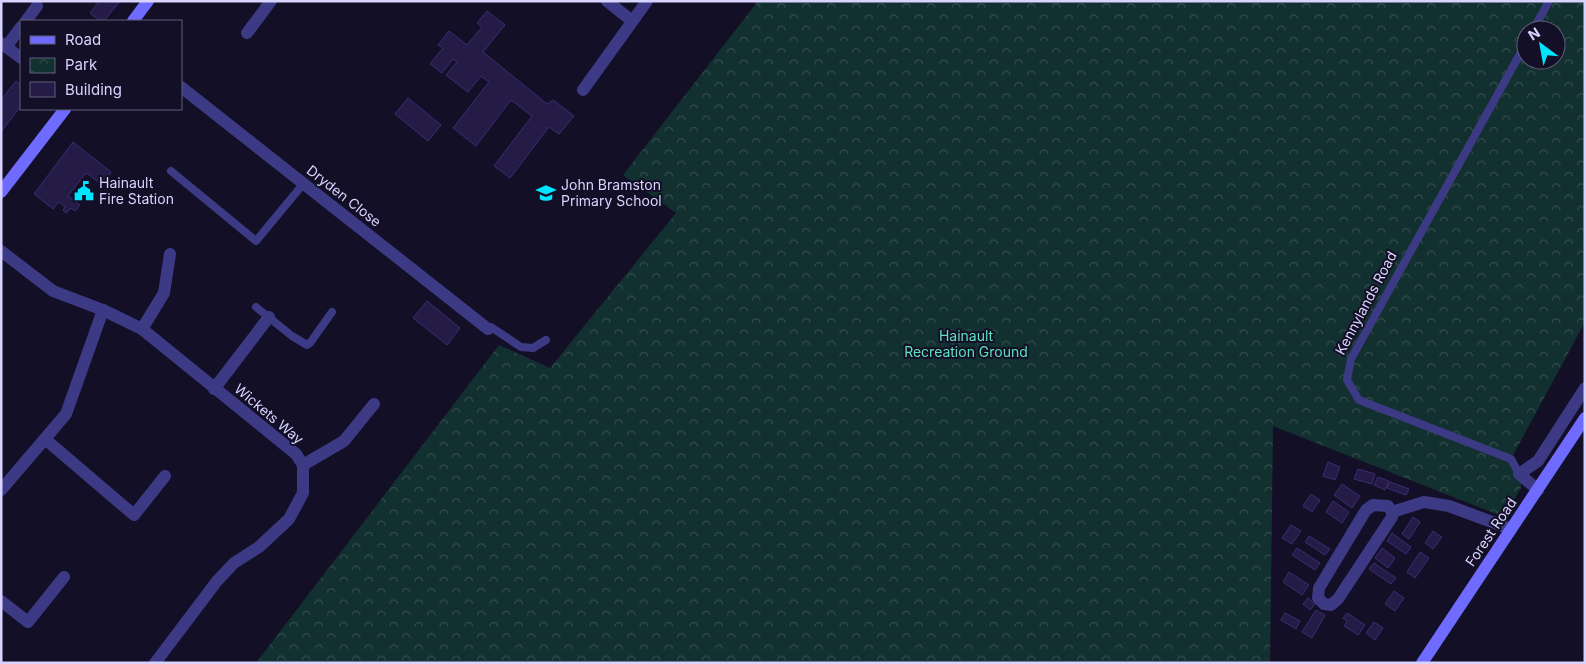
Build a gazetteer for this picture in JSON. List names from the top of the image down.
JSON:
{
  "streets": {
    "street": [
      "Dryden Close",
      "Kennylands Road",
      "Wickets Way",
      "Forest Road"
    ]
  },
  "crossings": [
    ["Kennylands Road", "Forest Road"]
  ],
  "parks": ["Hainault Recreation Ground"],
  "places": {
    "public building": ["Hainault Fire Station"],
    "school or university": ["John Bramston Primary School"]
  },
  "legend": ["Road", "Park", "Building"],
  "north": "top left"
}
